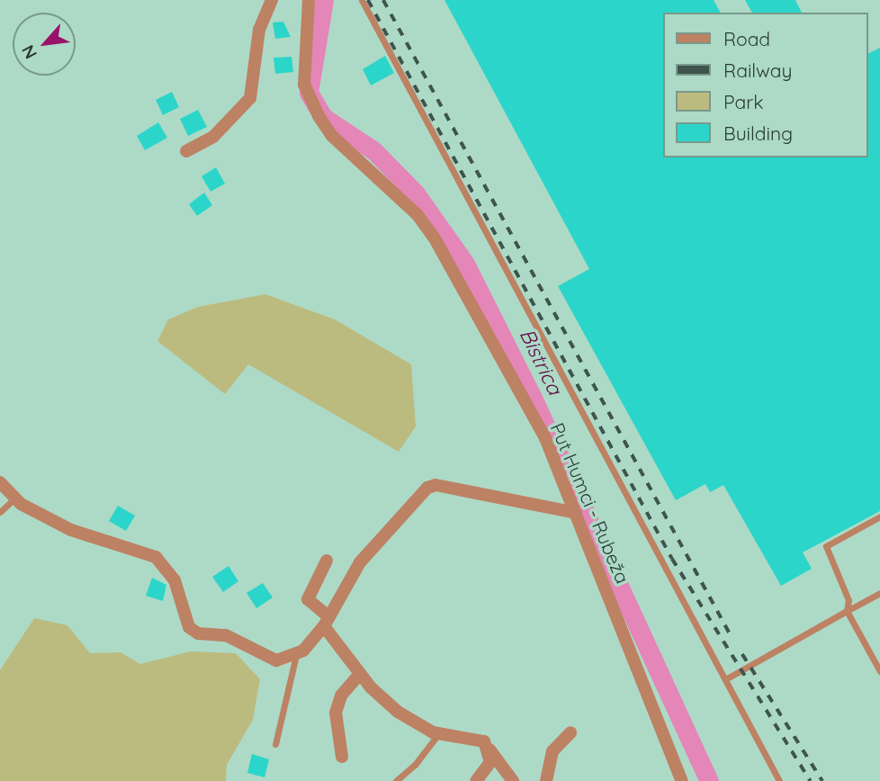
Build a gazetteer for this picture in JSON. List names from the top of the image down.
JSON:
{
  "streets": {
    "street": ["Put Humci - Rubeža"]
  },
  "water": ["Bistrica"],
  "legend": [
    "Road",
    "Railway",
    "Park",
    "Building"
  ],
  "north": "bottom left"
}
